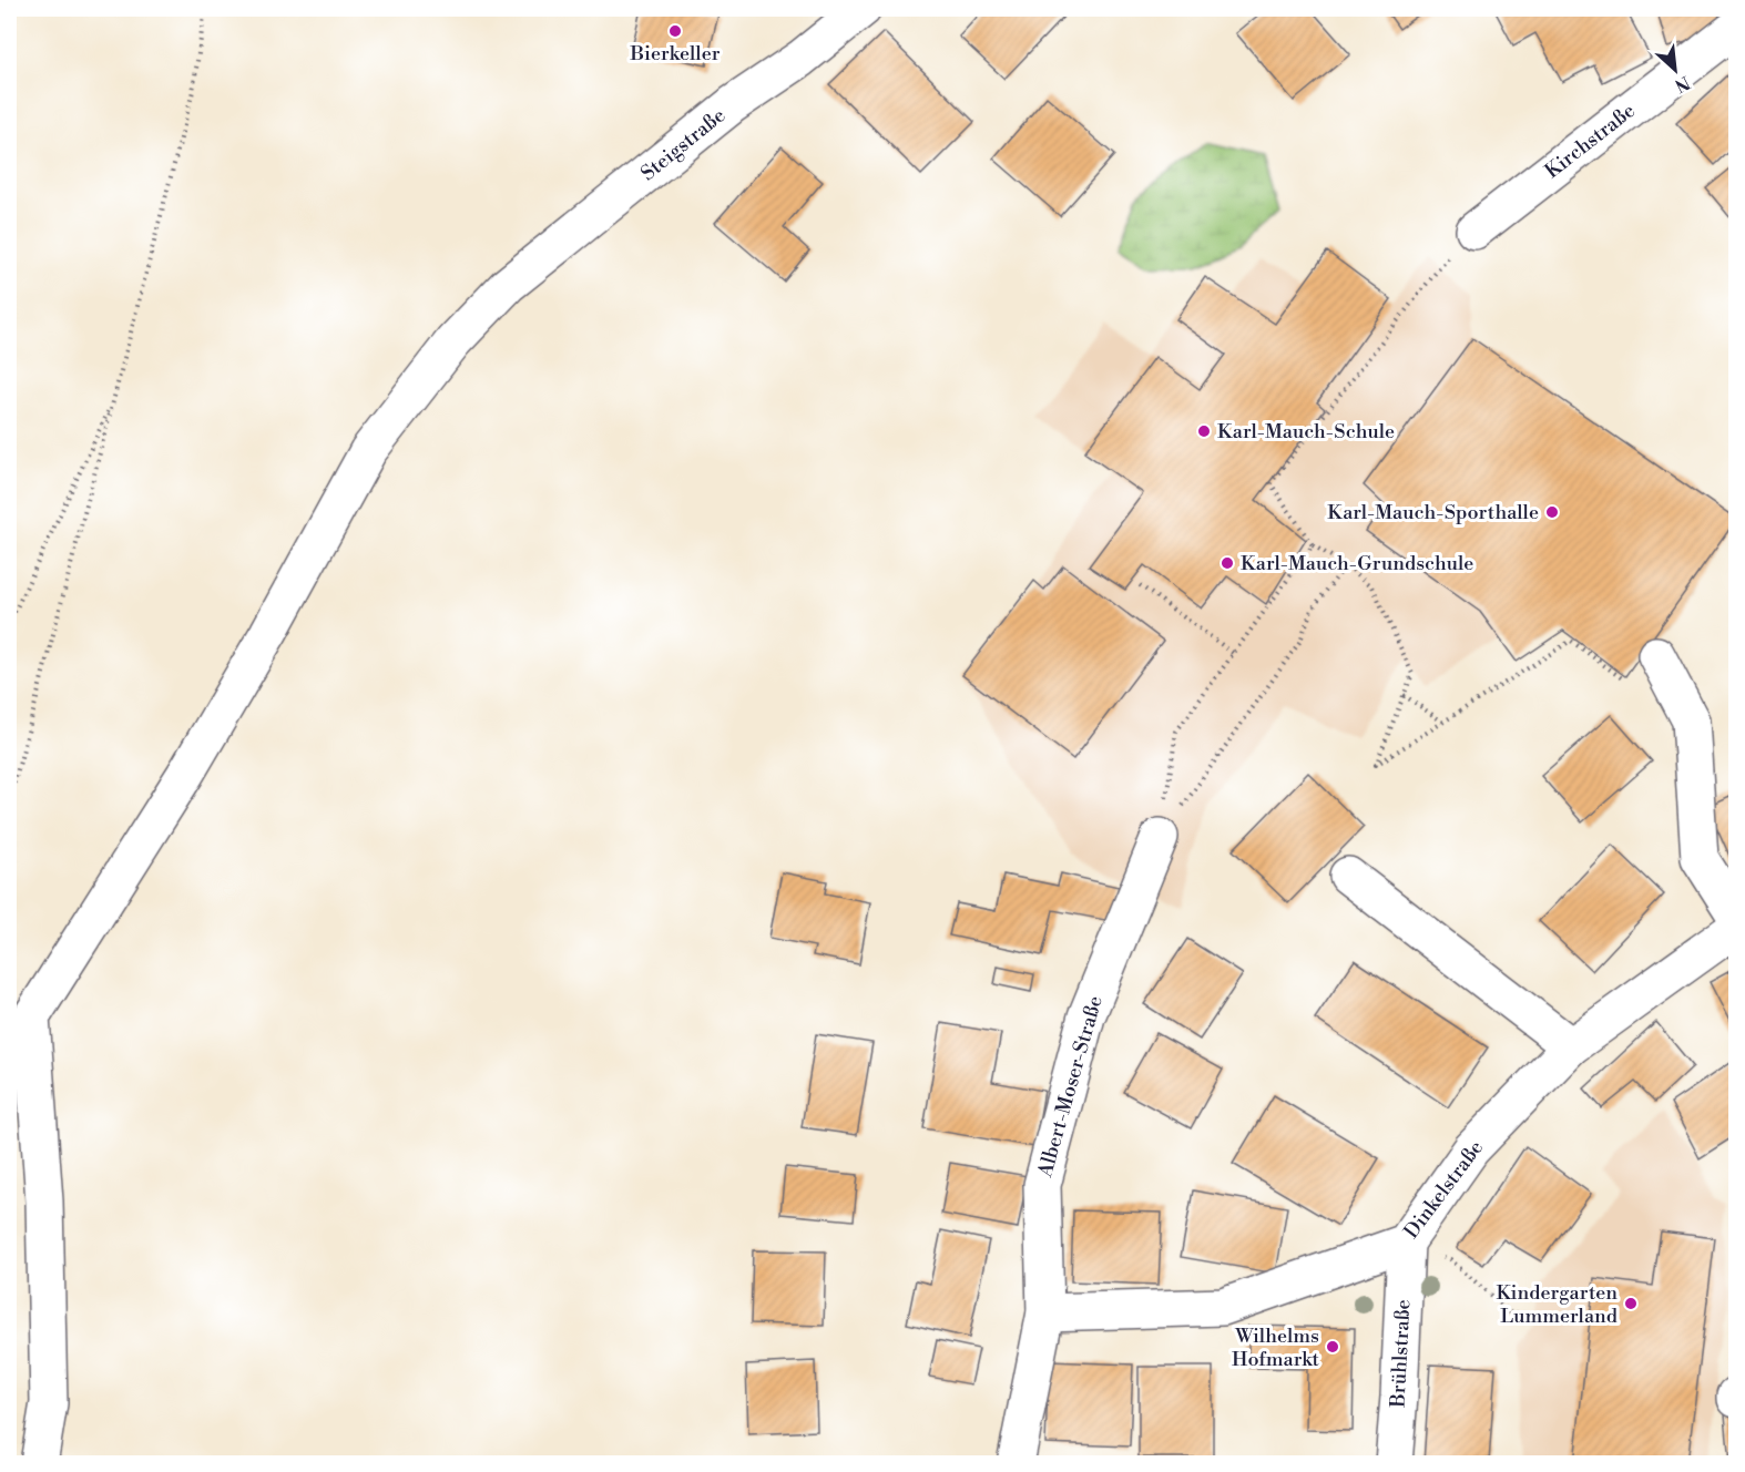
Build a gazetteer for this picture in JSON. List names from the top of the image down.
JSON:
{
  "streets": {
    "street": [
      "Kirchstraße",
      "Steigstraße",
      "Albert-Moser-Straße",
      "Dinkelstraße",
      "Brühlstraße"
    ]
  },
  "crossings": [
    ["Albert-Moser-Straße", "Dinkelstraße"],
    ["Dinkelstraße", "Brühlstraße"]
  ],
  "places": [
    "Bierkeller",
    "Karl-Mauch-Schule",
    "Karl-Mauch-Sporthalle",
    "Karl-Mauch-Grundschule",
    "Kindergarten Lummerland",
    "Wilhelms Hofmarkt"
  ],
  "north": "bottom right"
}
